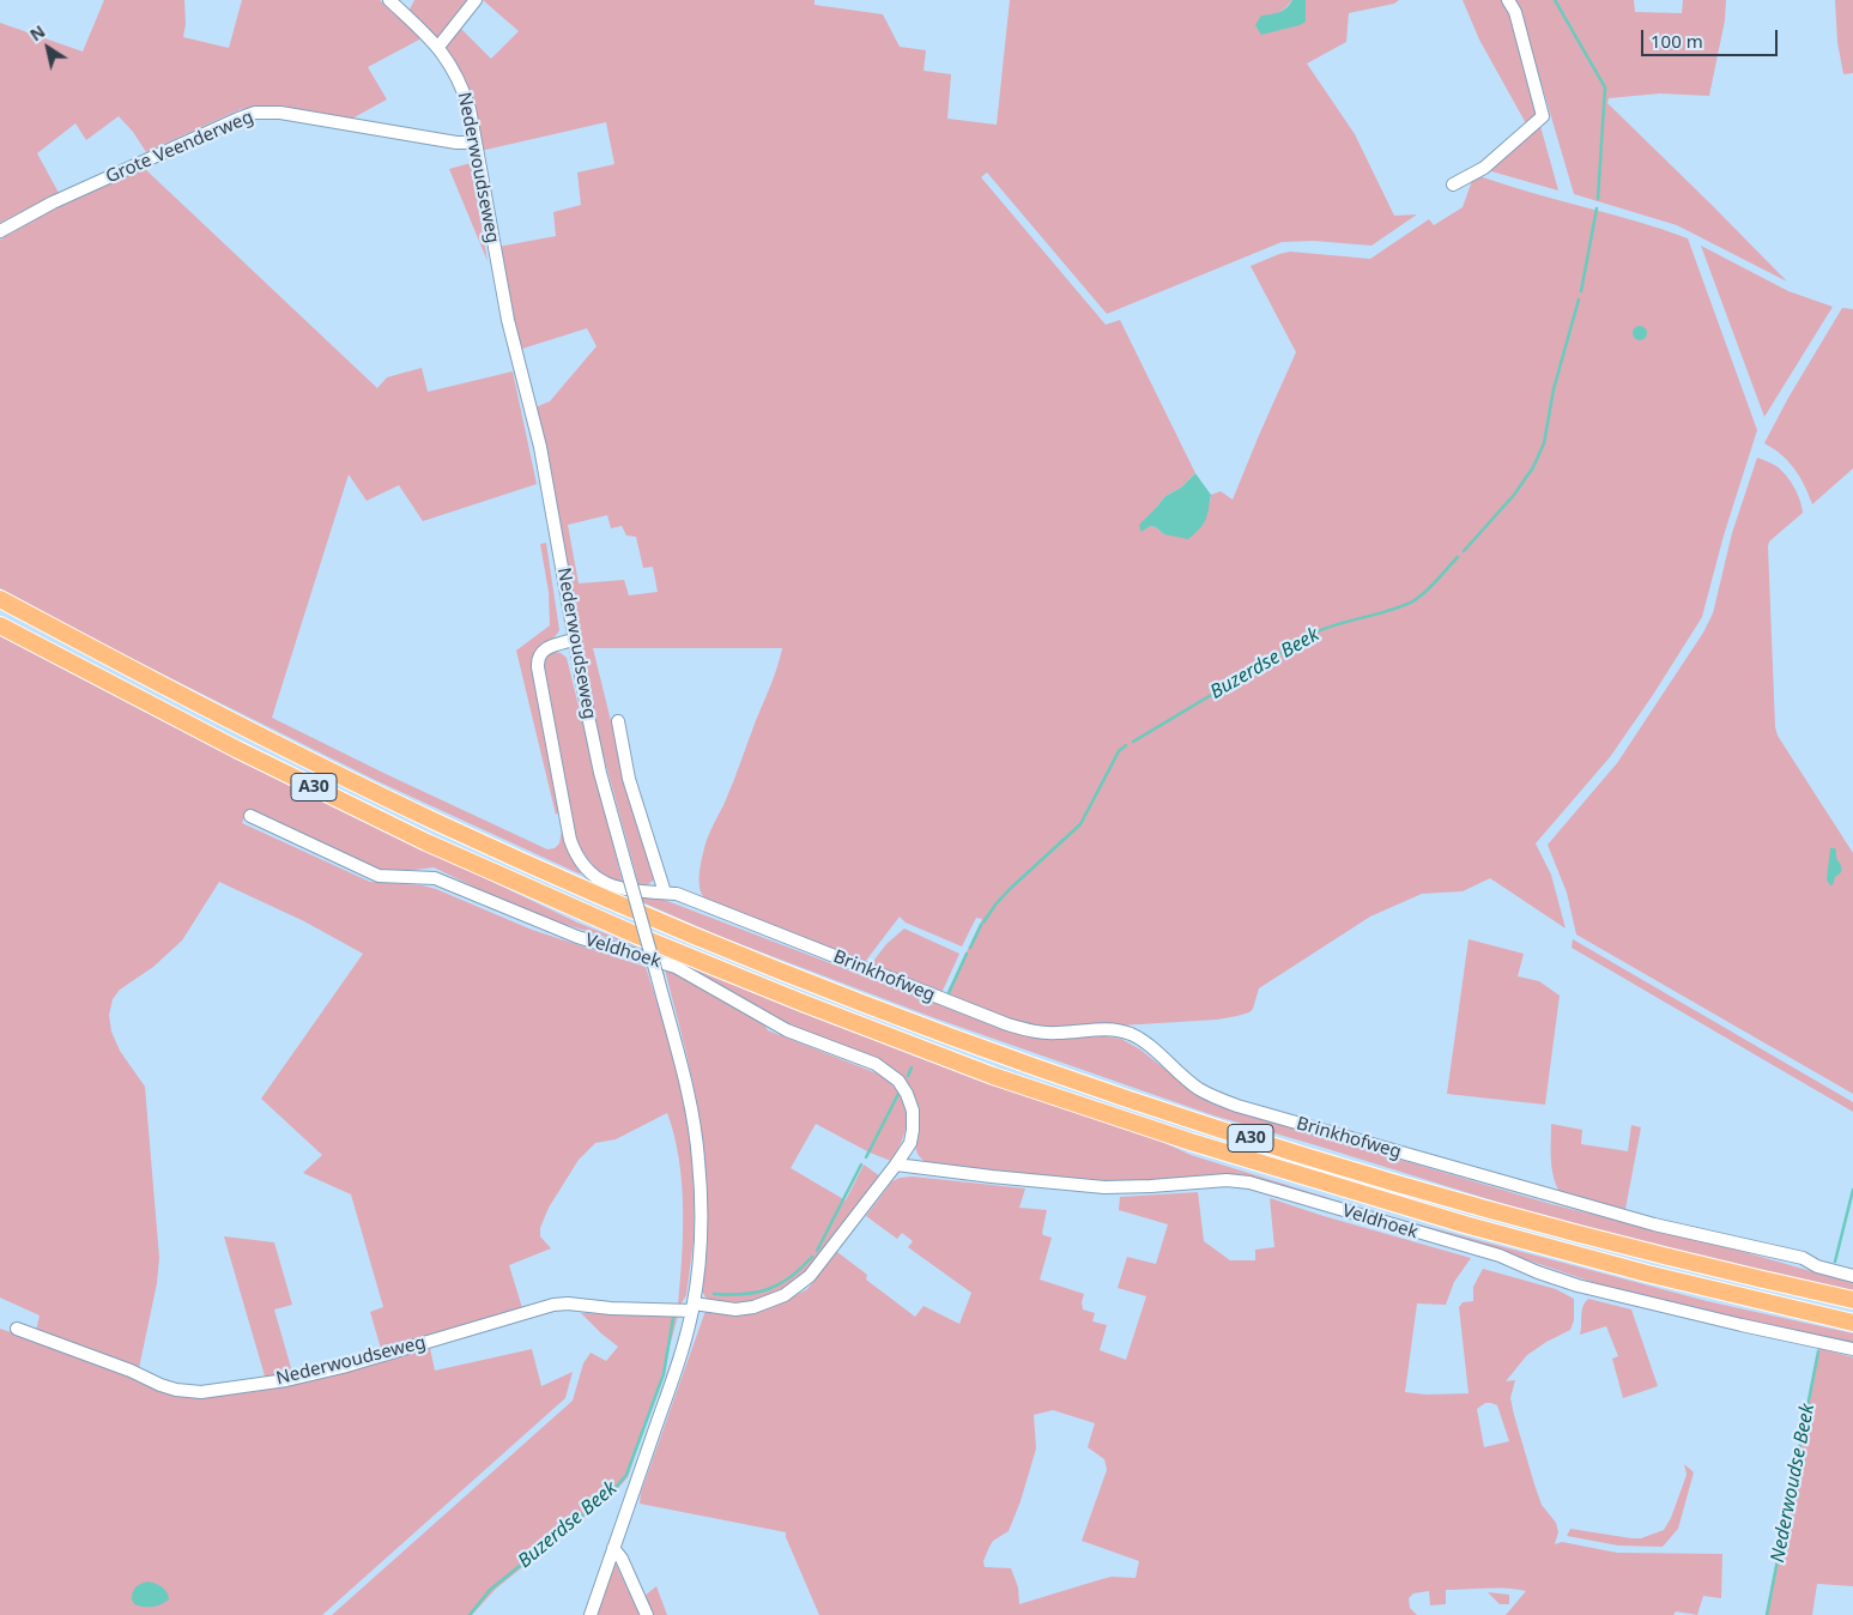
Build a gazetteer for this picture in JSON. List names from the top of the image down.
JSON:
{
  "streets": {
    "highway": ["A30"],
    "street": [
      "Grote Veenderweg",
      "Nederwoudseweg",
      "Veldhoek",
      "Brinkhofweg"
    ]
  },
  "crossings": [
    ["Grote Veenderweg", "Nederwoudseweg"],
    ["Nederwoudseweg", "Veldhoek"],
    ["Nederwoudseweg", "Brinkhofweg"]
  ],
  "water": ["Buzerdse Beek", "Nederwoudse Beek"],
  "scale_bar": "100 m",
  "north": "top left"
}
